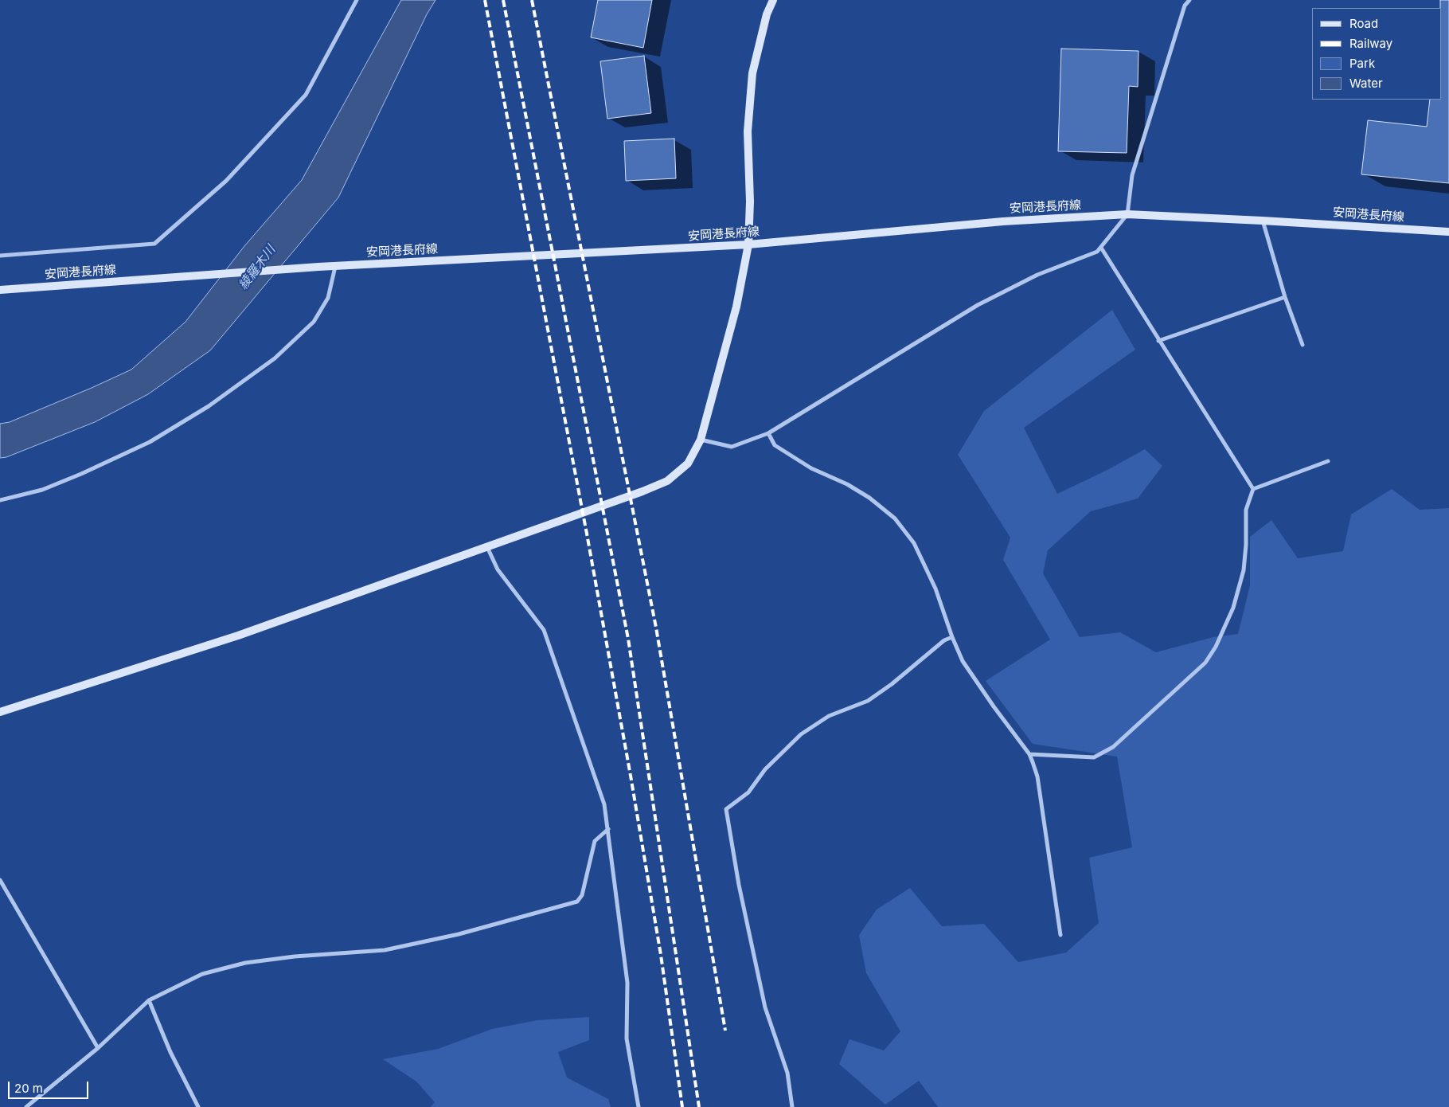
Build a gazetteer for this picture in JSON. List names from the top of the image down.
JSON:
{
  "streets": {
    "main road": ["安岡港長府線"]
  },
  "water": ["綾羅木川"],
  "legend": [
    "Road",
    "Railway",
    "Park",
    "Water"
  ],
  "scale_bar": "20 m"
}
